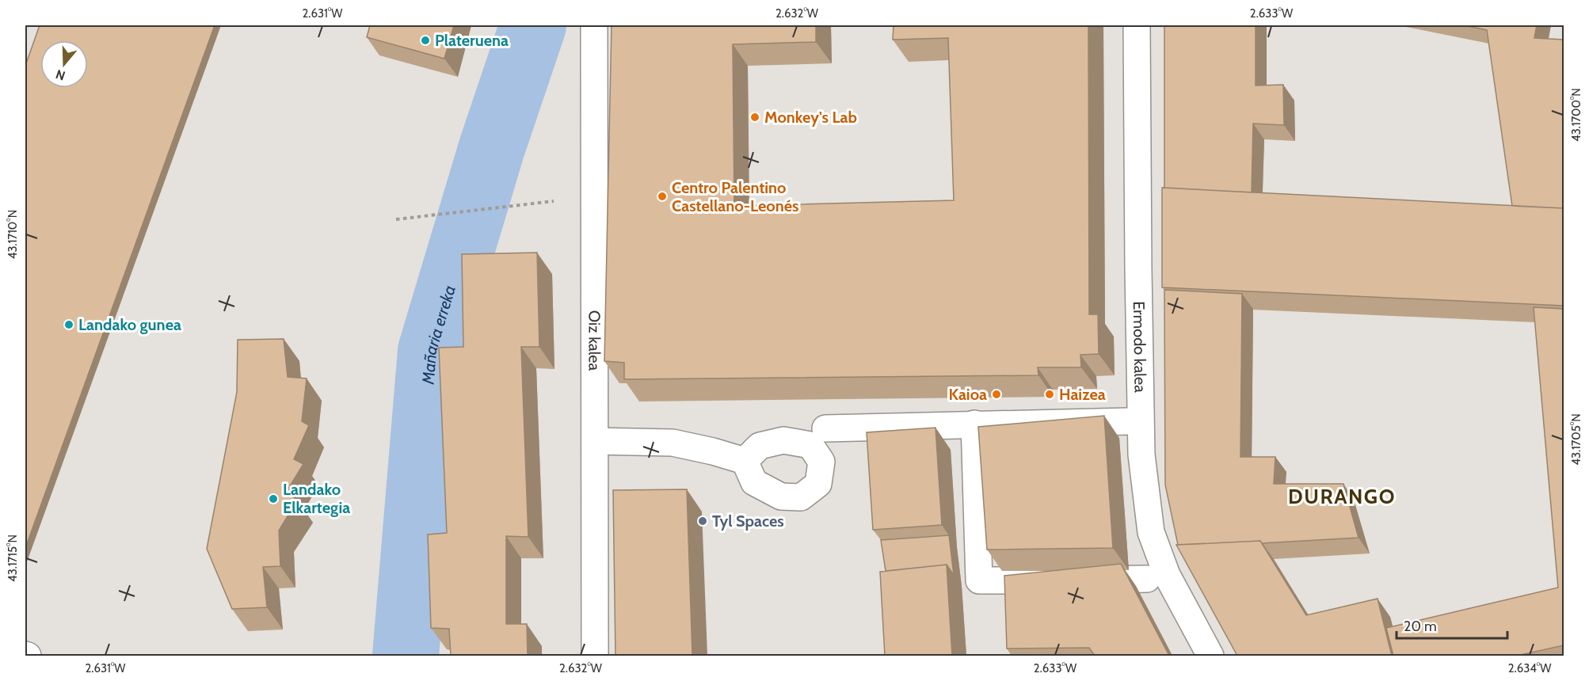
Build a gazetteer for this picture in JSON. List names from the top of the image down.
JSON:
{
  "streets": {
    "street": ["Oiz kalea", "Ermodo kalea"]
  },
  "districts": ["DURANGO"],
  "water": ["Mañaria erreka"],
  "places": [
    "Plateruena",
    "Monkey's Lab",
    "Centro Palentino Castellano-Leonés",
    "Landako gunea",
    "Kaioa",
    "Haizea",
    "Landako Elkartegia",
    "Tyl Spaces"
  ],
  "scale_bar": "20 m",
  "north": "bottom",
  "coordinates": [
    "2.631°W",
    "2.632°W",
    "2.633°W",
    "43.1700°N",
    "43.1710°N",
    "43.1705°N",
    "43.1715°N",
    "2.634°W"
  ]
}
